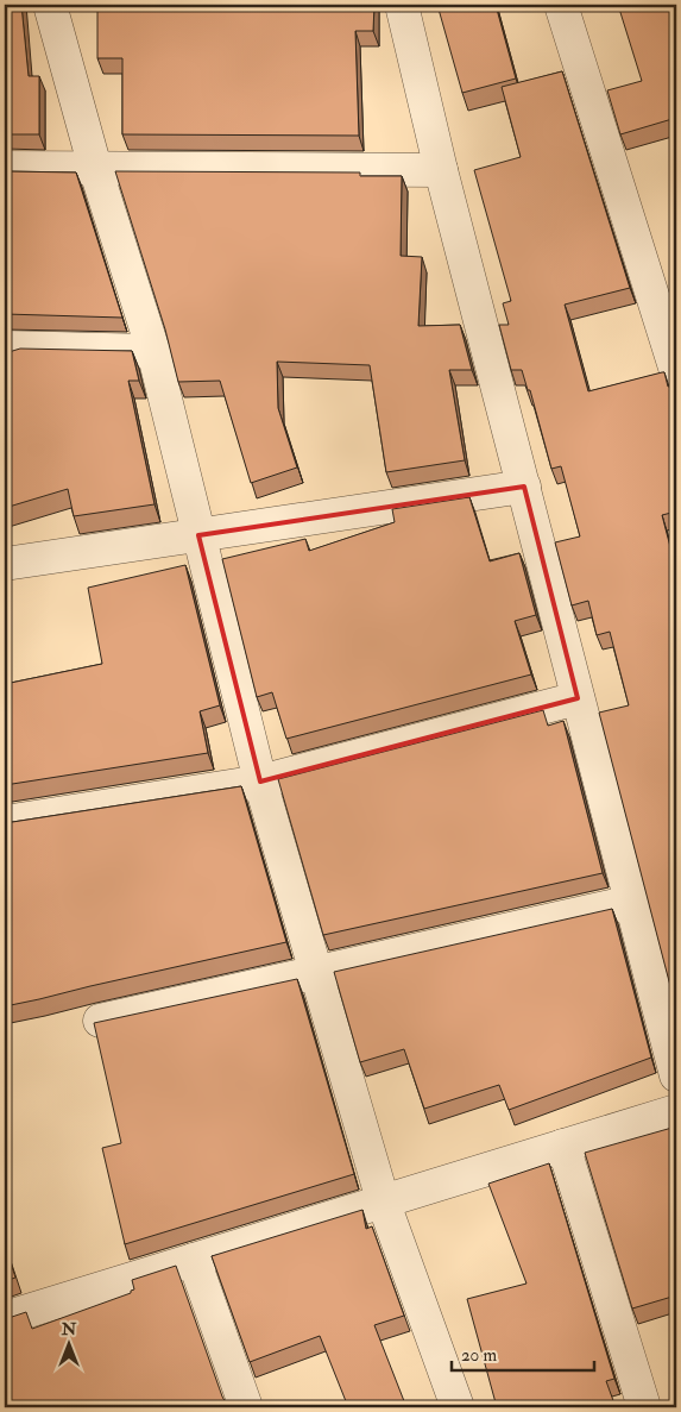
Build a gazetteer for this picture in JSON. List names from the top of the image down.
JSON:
{
  "scale_bar": "20 m",
  "north": "top"
}
